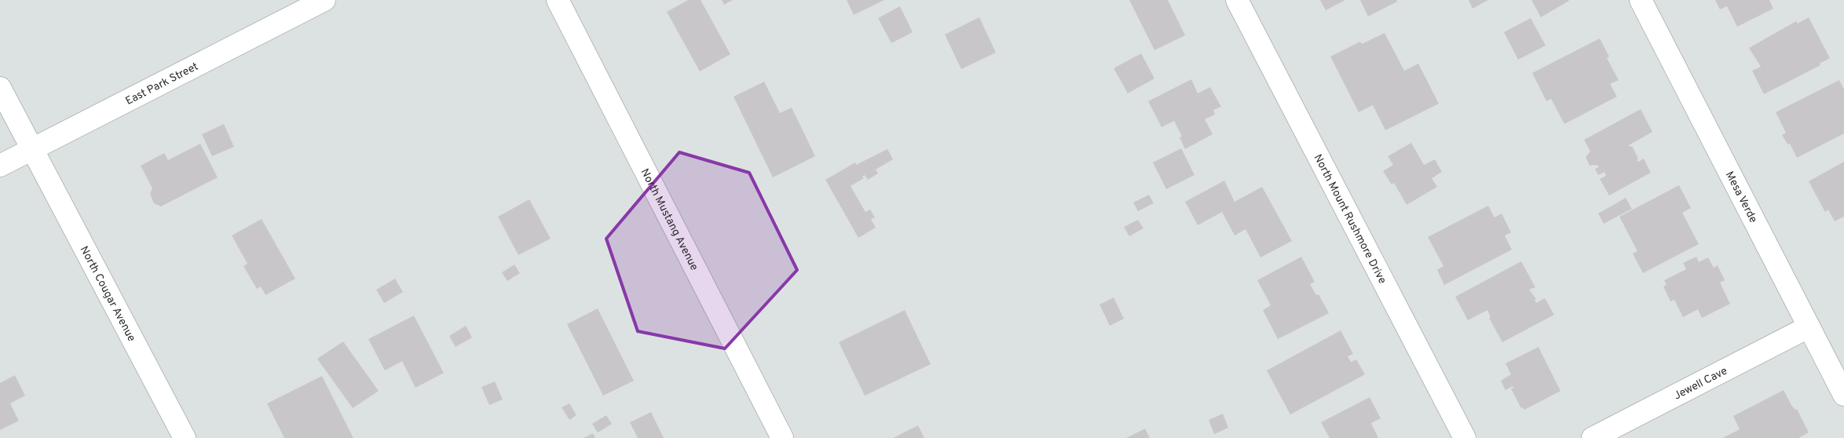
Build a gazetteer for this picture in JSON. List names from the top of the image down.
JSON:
{
  "streets": {
    "street": [
      "East Park Street",
      "Mesa Verde",
      "North Mustang Avenue",
      "North Mount Rushmore Drive",
      "North Cougar Avenue",
      "Jewell Cave"
    ]
  },
  "crossings": [
    ["East Park Street", "North Cougar Avenue"],
    ["Mesa Verde", "Jewell Cave"]
  ]
}
